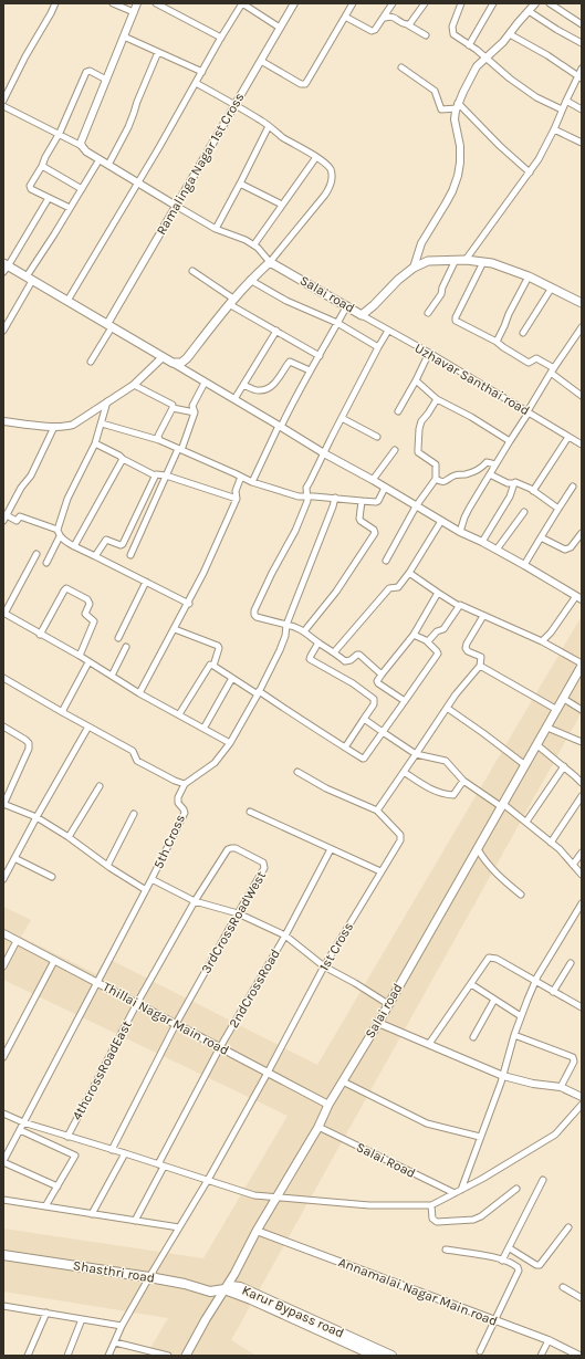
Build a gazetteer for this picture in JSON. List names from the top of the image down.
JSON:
{
  "streets": {
    "main road": ["Salai road", "Shasthri road", "Karur Bypass road"],
    "street": [
      "Ramalinga Nagar 1st Cross",
      "Uzhavar Santhai road",
      "5th Cross",
      "3rdCrossRoadWest",
      "1st Cross",
      "2ndCrossRoad",
      "Thillai Nagar Main road",
      "4thcrossRoadEast",
      "Salai Road",
      "Annamalai Nagar Main road"
    ]
  },
  "crossings": [
    ["Salai road", "Uzhavar Santhai road"],
    ["Salai road", "Thillai Nagar Main road"],
    ["Salai road", "Salai Road"],
    ["Salai road", "Shasthri road"],
    ["Salai road", "Annamalai Nagar Main road"],
    ["Salai road", "Karur Bypass road"],
    ["5th Cross", "Thillai Nagar Main road"],
    ["3rdCrossRoadWest", "Thillai Nagar Main road"],
    ["3rdCrossRoadWest", "4thcrossRoadEast"],
    ["1st Cross", "Thillai Nagar Main road"],
    ["1st Cross", "Shasthri road"],
    ["2ndCrossRoad", "Thillai Nagar Main road"],
    ["Thillai Nagar Main road", "4thcrossRoadEast"],
    ["Shasthri road", "Karur Bypass road"]
  ]
}
